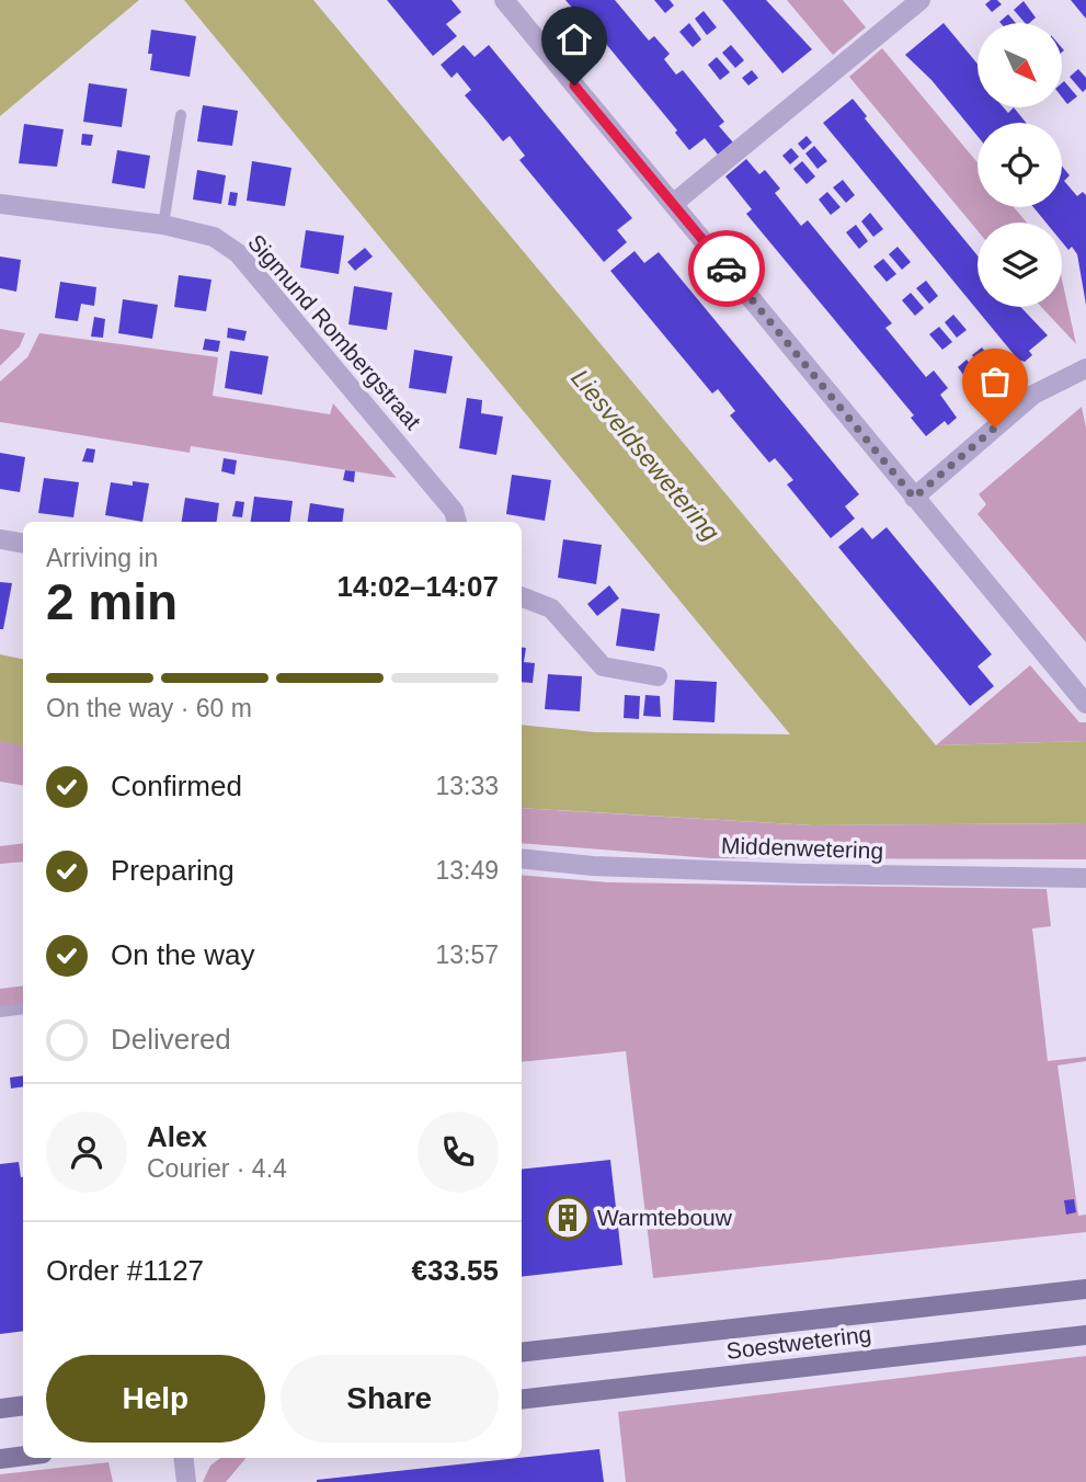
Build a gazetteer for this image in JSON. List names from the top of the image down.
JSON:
{
  "streets": {
    "main road": ["Soestwetering"],
    "street": ["Sigmund Rombergstraat", "Middenwetering"]
  },
  "water": ["Liesveldsewetering"],
  "places": {
    "building": ["Warmtebouw"]
  },
  "north": "bottom right",
  "page": {
    "heading": ["2 min", "Arriving in", "14:02–14:07"],
    "panel": [
      "Alex",
      "Courier · 4.4",
      "Order #1127",
      "€33.55"
    ],
    "bar": "On the way · 60 m",
    "list": [
      ["Confirmed", "13:33"],
      ["Preparing", "13:49"],
      ["On the way", "13:57"],
      "Delivered"
    ],
    "buttons": ["Help", "Share"]
  }
}
